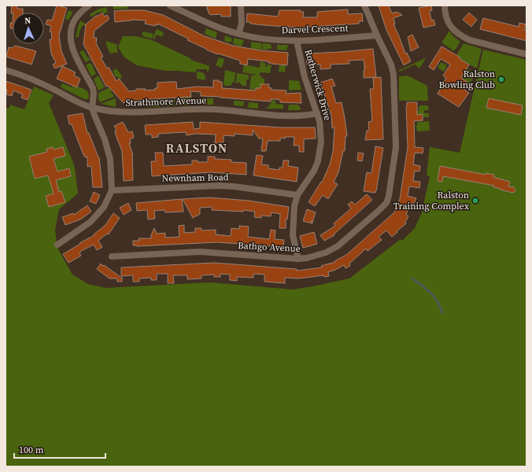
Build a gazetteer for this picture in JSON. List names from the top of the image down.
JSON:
{
  "streets": {
    "street": [
      "Darvel Crescent",
      "Rotherwick Drive",
      "Strathmore Avenue",
      "Newnham Road",
      "Bathgo Avenue"
    ]
  },
  "crossings": [
    ["Darvel Crescent", "Rotherwick Drive"],
    ["Darvel Crescent", "Bathgo Avenue"],
    ["Rotherwick Drive", "Strathmore Avenue"],
    ["Rotherwick Drive", "Newnham Road"],
    ["Rotherwick Drive", "Bathgo Avenue"]
  ],
  "districts": ["RALSTON"],
  "places": ["Ralston Bowling Club", "Ralston Training Complex"],
  "scale_bar": "100 m",
  "north": "top"
}
